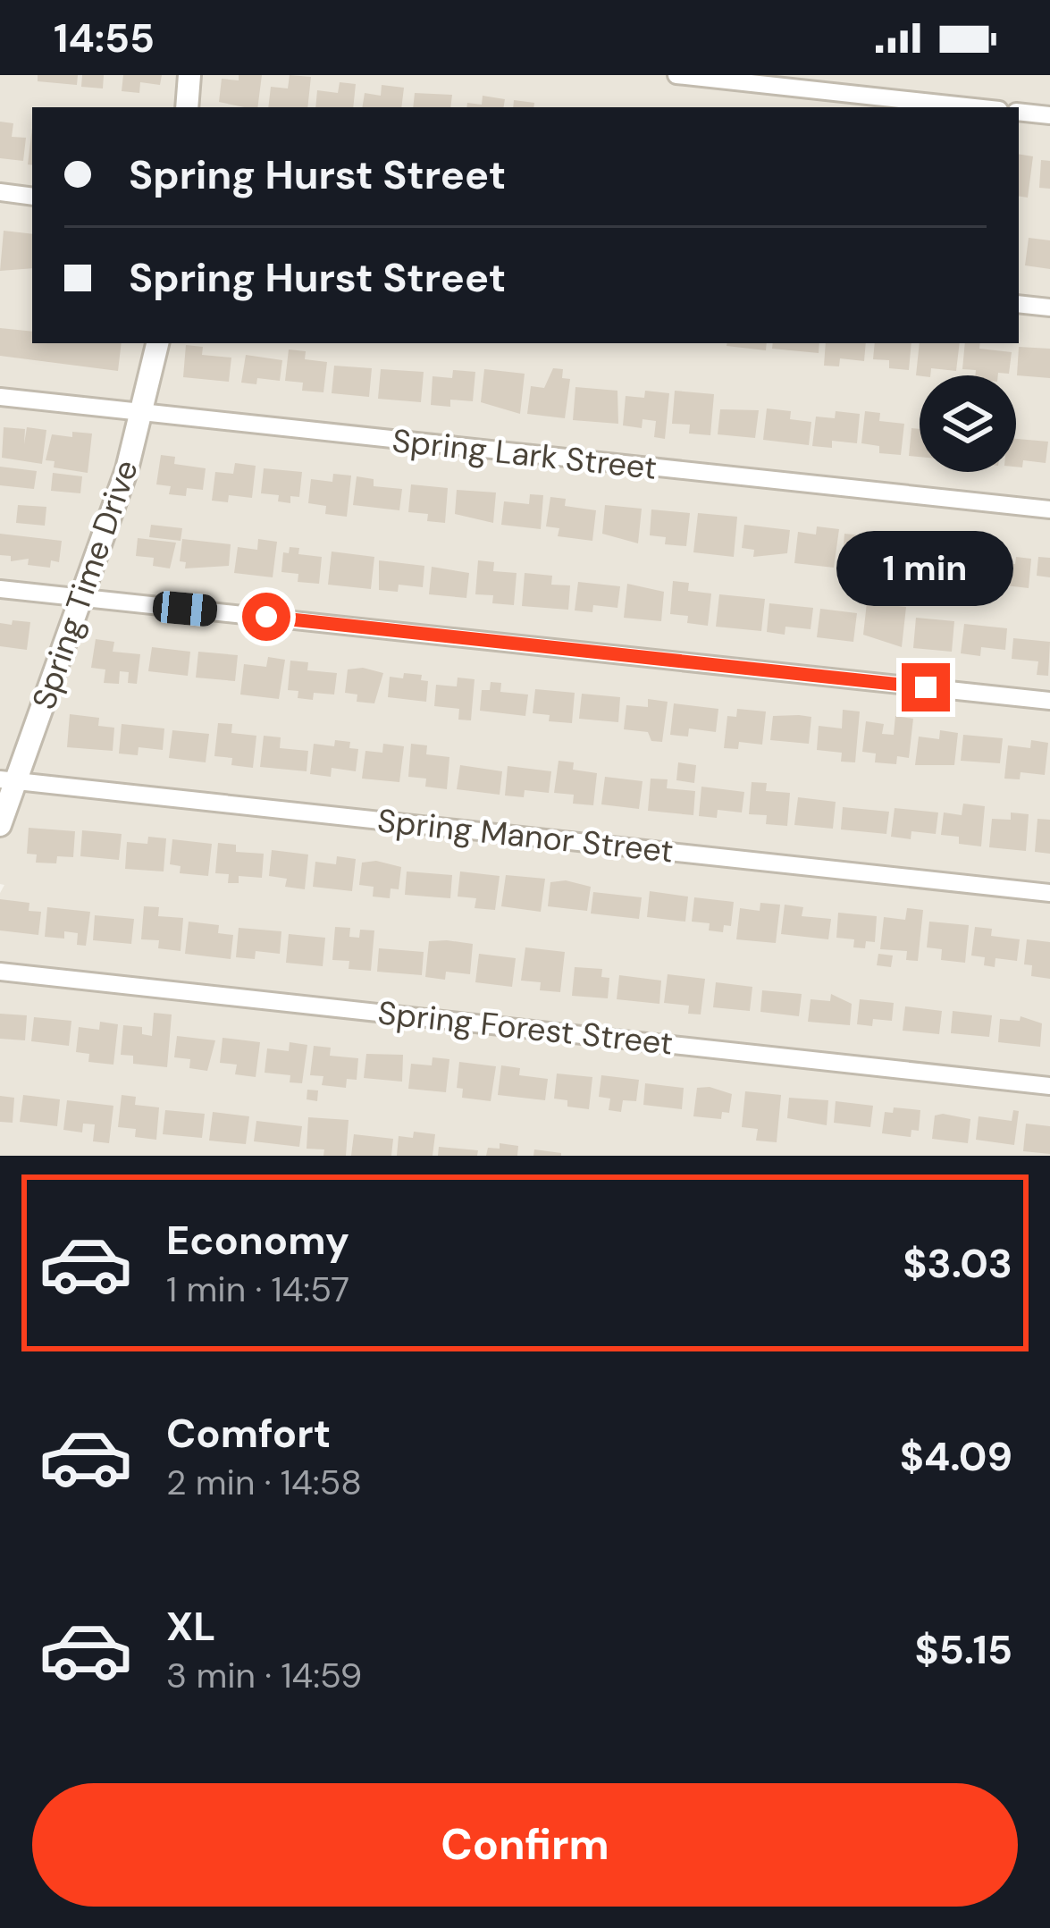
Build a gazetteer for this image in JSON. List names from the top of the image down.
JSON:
{
  "streets": {
    "street": [
      "Spring Lark Street",
      "Spring Time Drive",
      "Spring Manor Street",
      "Spring Forest Street"
    ]
  },
  "crossings": [
    ["Spring Lark Street", "Spring Time Drive"],
    ["Spring Time Drive", "Spring Manor Street"]
  ],
  "page": {
    "status": "14:55",
    "banner": ["Spring Hurst Street", "Spring Hurst Street"],
    "bubble": "1 min",
    "list": [
      {
        "name": "Economy",
        "note": "1 min · 14:57",
        "value": "$3.03"
      },
      {
        "name": "Comfort",
        "note": "2 min · 14:58",
        "value": "$4.09"
      },
      {
        "name": "XL",
        "note": "3 min · 14:59",
        "value": "$5.15"
      }
    ],
    "buttons": "Confirm"
  }
}
